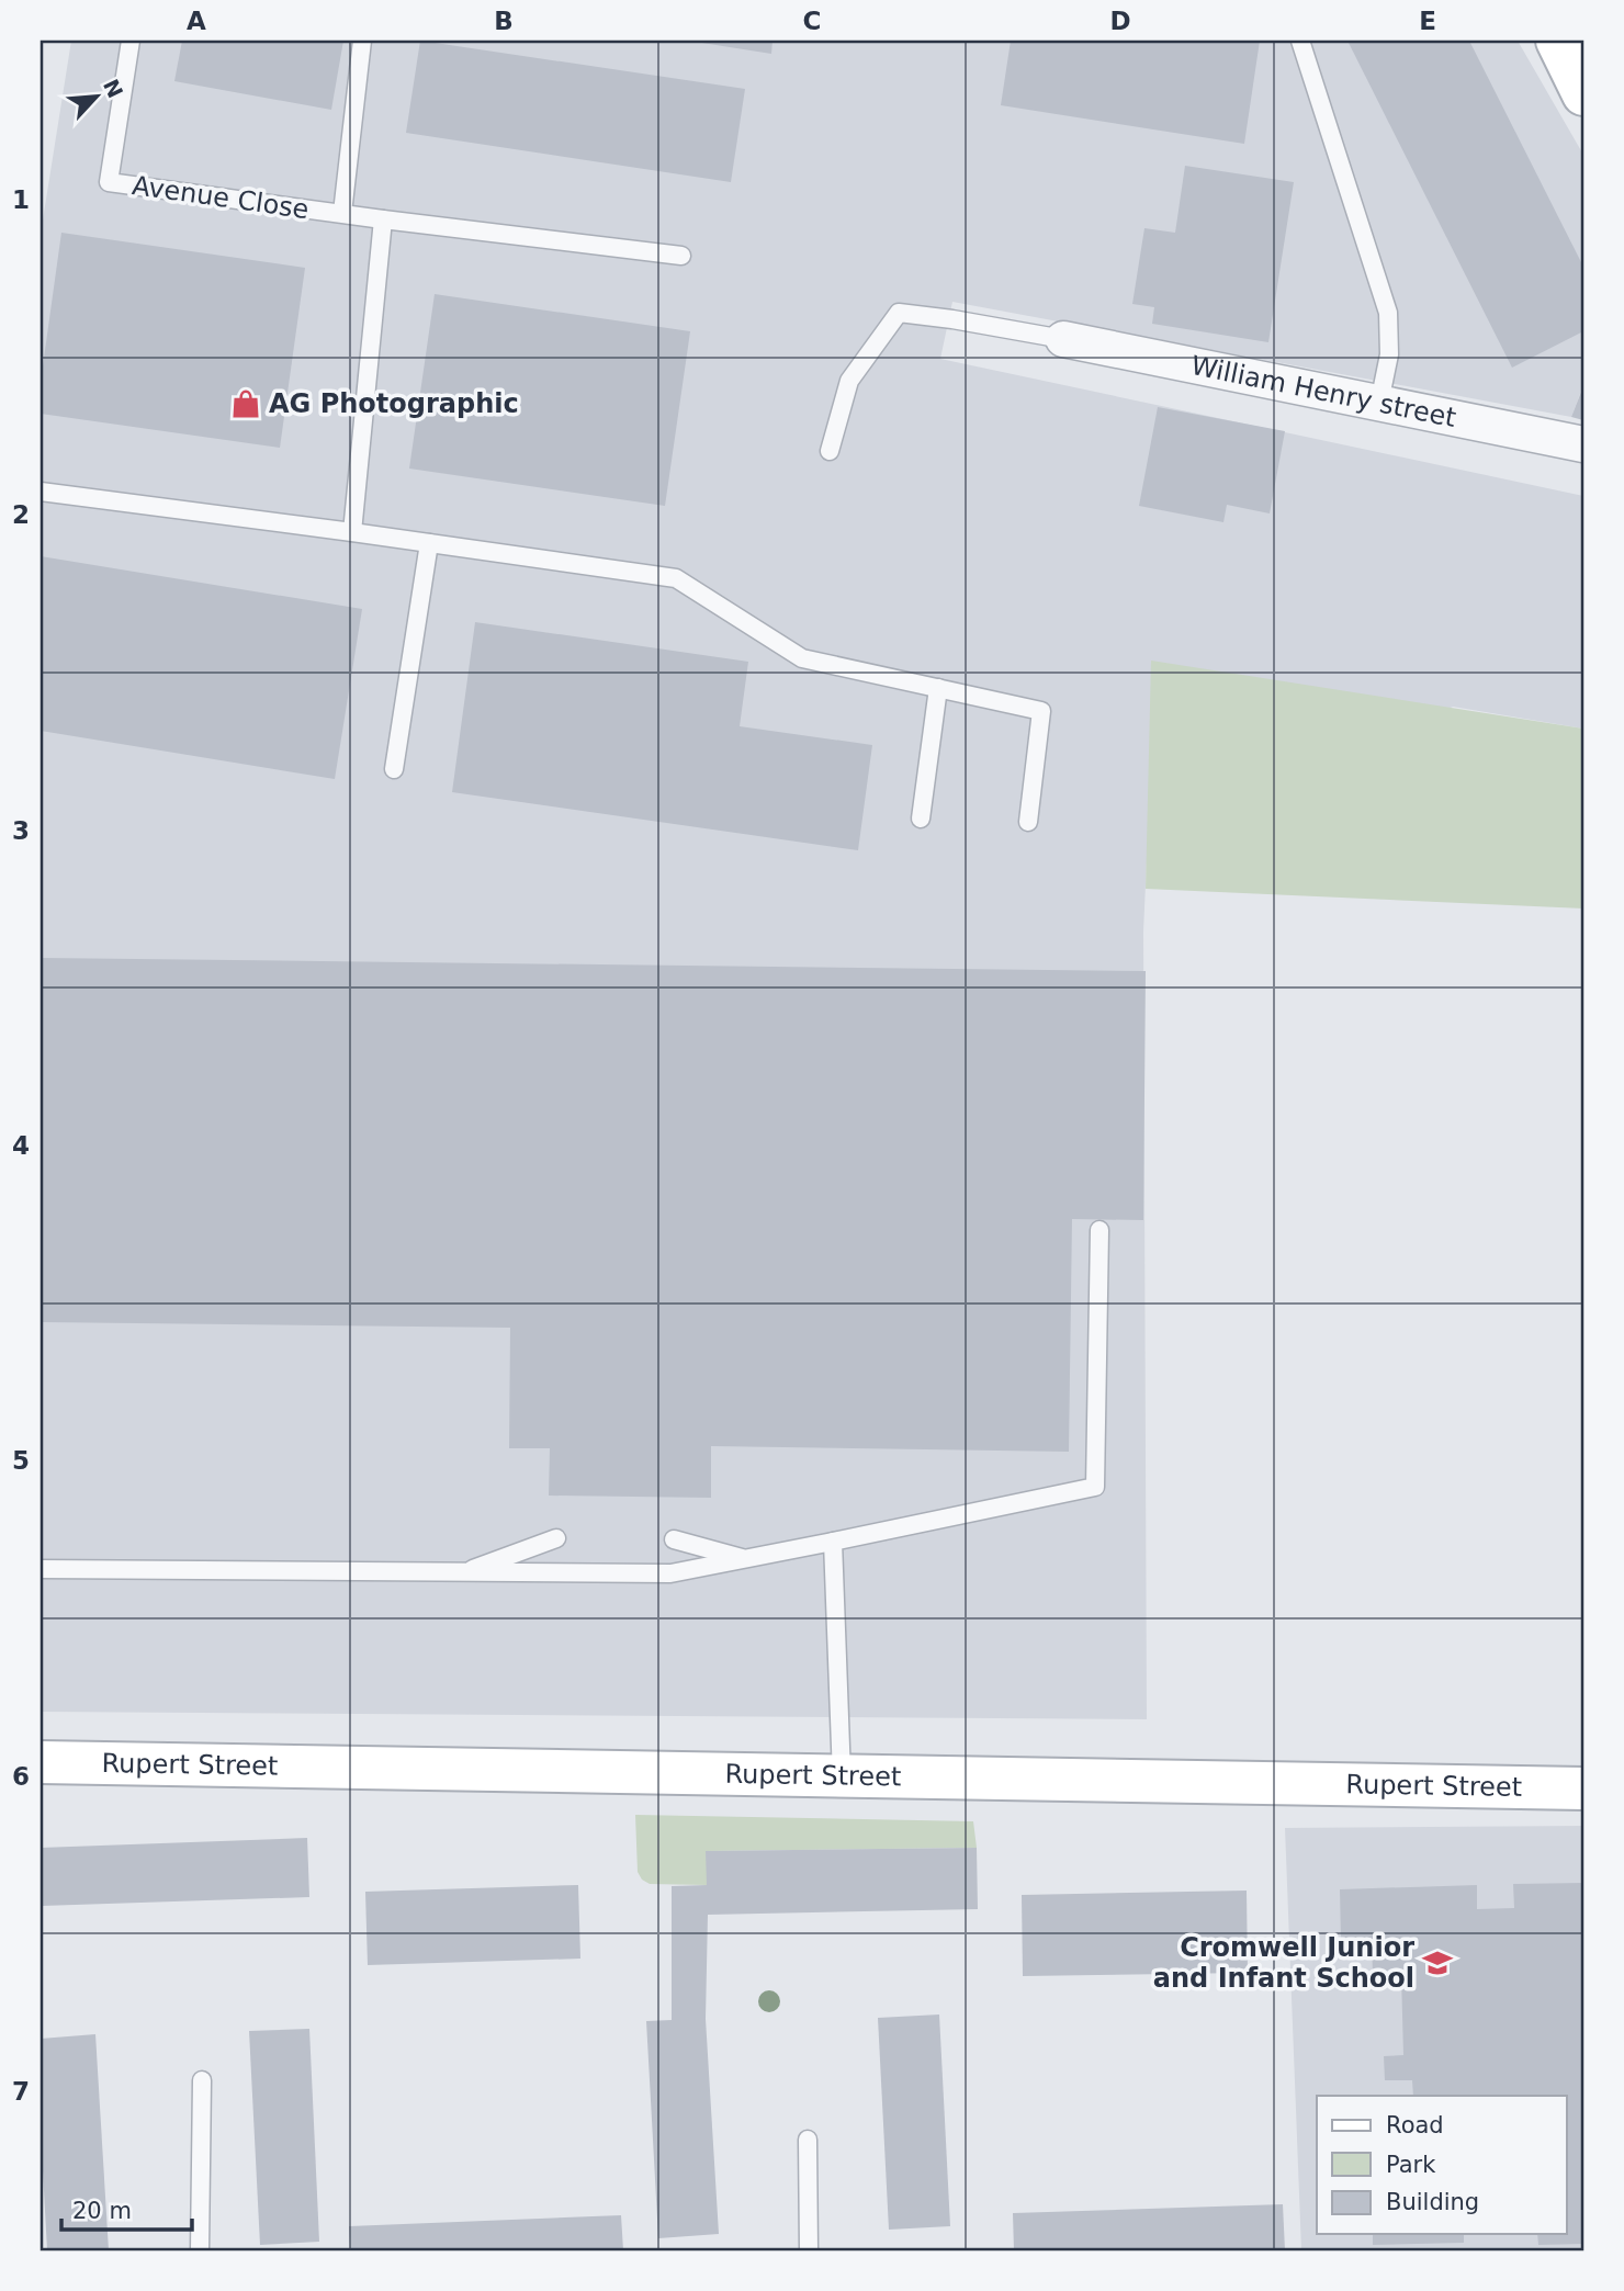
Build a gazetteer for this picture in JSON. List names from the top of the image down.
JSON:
{
  "streets": {
    "street": ["William Henry street", "Rupert Street"],
    "lane": ["Avenue Close"]
  },
  "places": {
    "shop": ["AG Photographic"],
    "school or university": ["Cromwell Junior and Infant School"]
  },
  "legend": ["Road", "Park", "Building"],
  "scale_bar": "20 m",
  "north": "top right",
  "grid": {
    "columns": [
      "A",
      "B",
      "C",
      "D",
      "E"
    ],
    "rows": [
      "1",
      "2",
      "3",
      "4",
      "5",
      "6",
      "7"
    ]
  }
}
